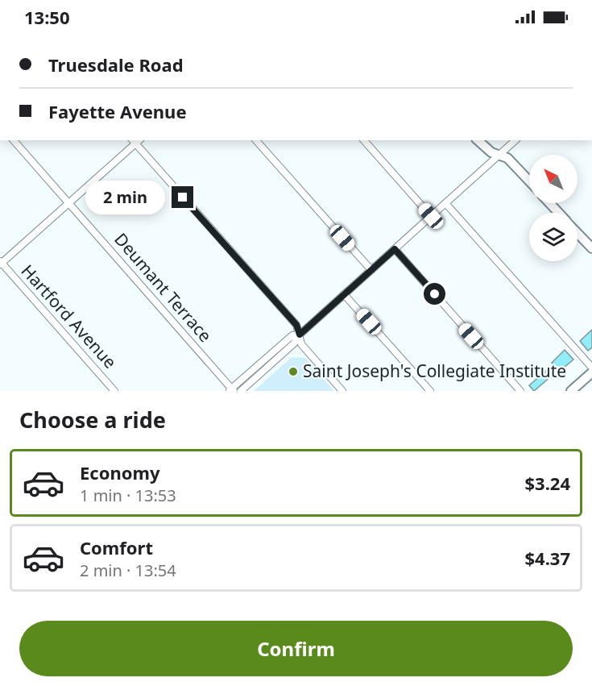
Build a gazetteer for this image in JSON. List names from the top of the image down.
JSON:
{
  "streets": {
    "street": ["Deumant Terrace", "Hartford Avenue"]
  },
  "places": ["Saint Joseph's Collegiate Institute"],
  "north": "top left",
  "page": {
    "status": "13:50",
    "banner": ["Truesdale Road", "Fayette Avenue"],
    "bubble": "2 min",
    "heading": "Choose a ride",
    "list": [
      {
        "name": "Economy",
        "note": "1 min · 13:53",
        "value": "$3.24"
      },
      {
        "name": "Comfort",
        "note": "2 min · 13:54",
        "value": "$4.37"
      }
    ],
    "buttons": "Confirm"
  }
}
